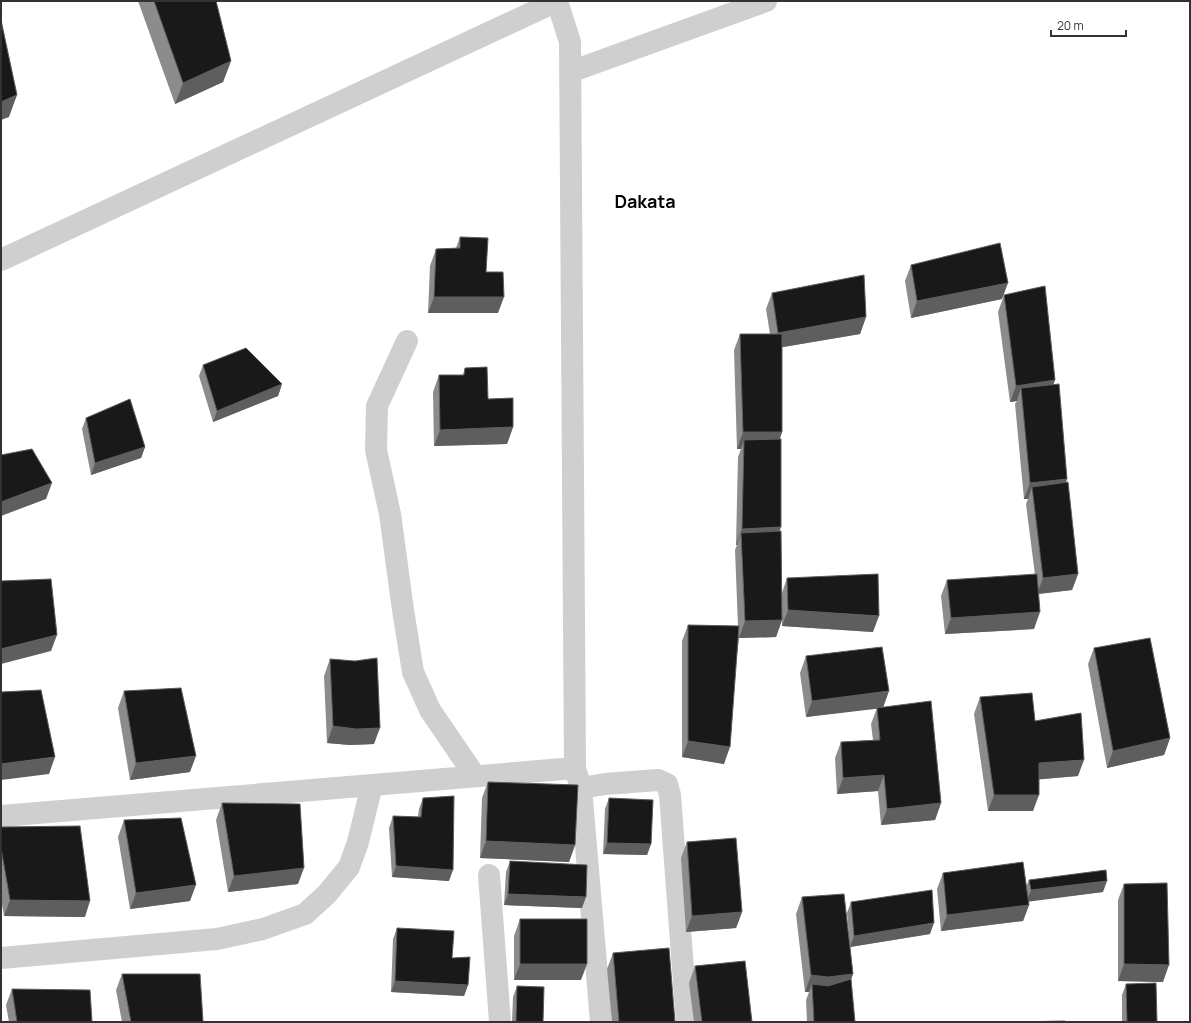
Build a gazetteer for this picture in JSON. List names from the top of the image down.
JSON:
{
  "districts": ["Dakata"],
  "scale_bar": "20 m"
}
